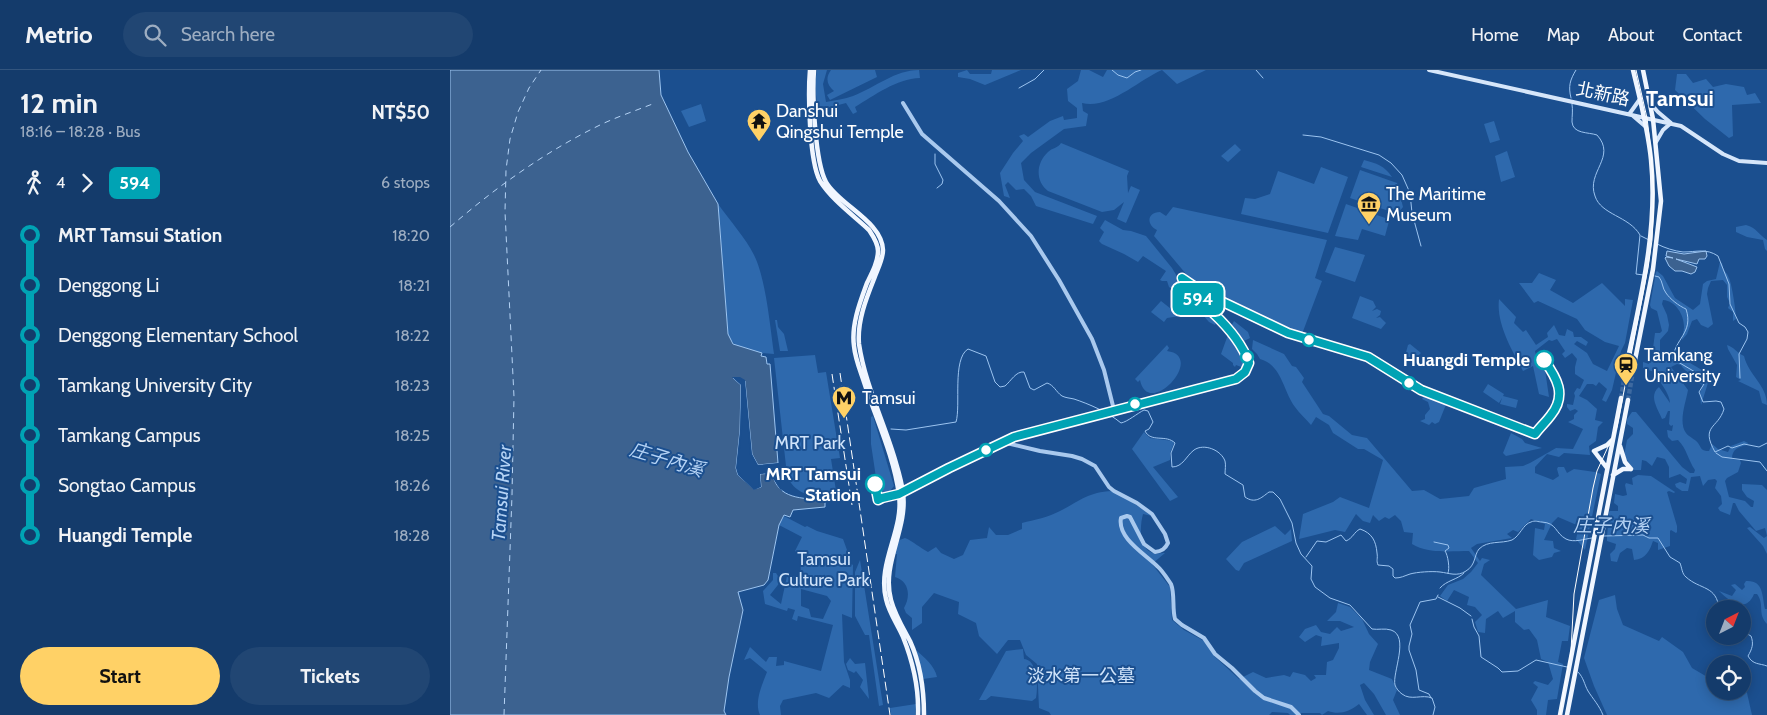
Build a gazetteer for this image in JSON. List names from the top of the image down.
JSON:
{
  "streets": {
    "main road": ["北新路"]
  },
  "districts": ["Tamsui"],
  "water": ["庄子內溪", "Tamsui River"],
  "parks": ["MRT Park", "Tamsui Culture Park", "淡水第一公墓"],
  "places": {
    "temple": ["Danshui Qingshui Temple"],
    "museum": ["The Maritime Museum"],
    "other": ["Huangdi Temple", "MRT Tamsui Station"],
    "station": ["Tamkang University"],
    "metro station": ["Tamsui"]
  },
  "lines": ["bus line 594"],
  "north": "top right",
  "page": {
    "header": "Metrio",
    "search": "Search here",
    "nav": [
      "Home",
      "Map",
      "About",
      "Contact"
    ],
    "heading": ["12 min", "18:16 – 18:28 · Bus", "NT$50"],
    "on_map": "594",
    "legs": ["4", "594", "6 stops"],
    "list": [
      {
        "name": "MRT Tamsui Station",
        "value": "18:20"
      },
      {
        "name": "Denggong Li",
        "value": "18:21"
      },
      {
        "name": "Denggong Elementary School",
        "value": "18:22"
      },
      {
        "name": "Tamkang University City",
        "value": "18:23"
      },
      {
        "name": "Tamkang Campus",
        "value": "18:25"
      },
      {
        "name": "Songtao Campus",
        "value": "18:26"
      },
      {
        "name": "Huangdi Temple",
        "value": "18:28"
      }
    ],
    "buttons": ["Start", "Tickets"]
  }
}
